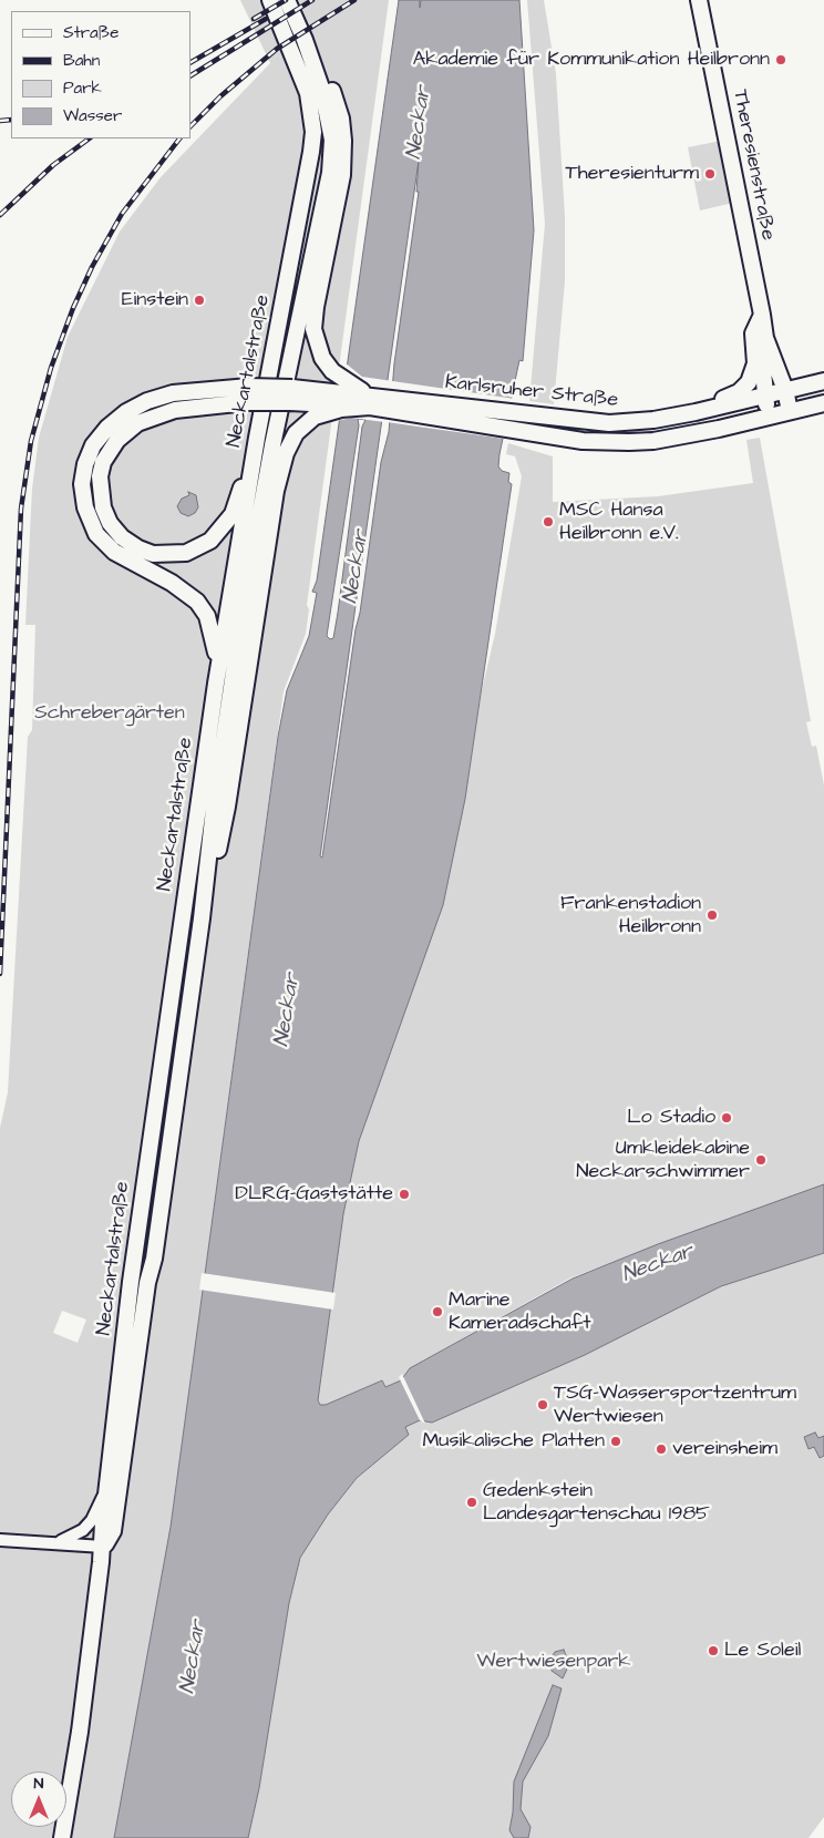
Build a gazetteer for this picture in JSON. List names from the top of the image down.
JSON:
{
  "streets": {
    "main road": ["Theresienstraße", "Neckartalstraße", "Karlsruher Straße"]
  },
  "crossings": [
    ["Theresienstraße", "Karlsruher Straße"],
    ["Neckartalstraße", "Karlsruher Straße"]
  ],
  "water": ["Neckar"],
  "parks": ["Schrebergärten", "Wertwiesenpark"],
  "places": [
    "Akademie für Kommunikation Heilbronn",
    "Theresienturm",
    "Einstein",
    "MSC Hansa Heilbronn e.V.",
    "Frankenstadion Heilbronn",
    "Lo Stadio",
    "Umkleidekabine Neckarschwimmer",
    "DLRG-Gaststätte",
    "Marine Kameradschaft",
    "TSG-Wassersportzentrum Wertwiesen",
    "Musikalische Platten",
    "vereinsheim",
    "Gedenkstein Landesgartenschau 1985",
    "Le Soleil"
  ],
  "legend": [
    "Straße",
    "Bahn",
    "Park",
    "Wasser"
  ],
  "north": "top"
}
